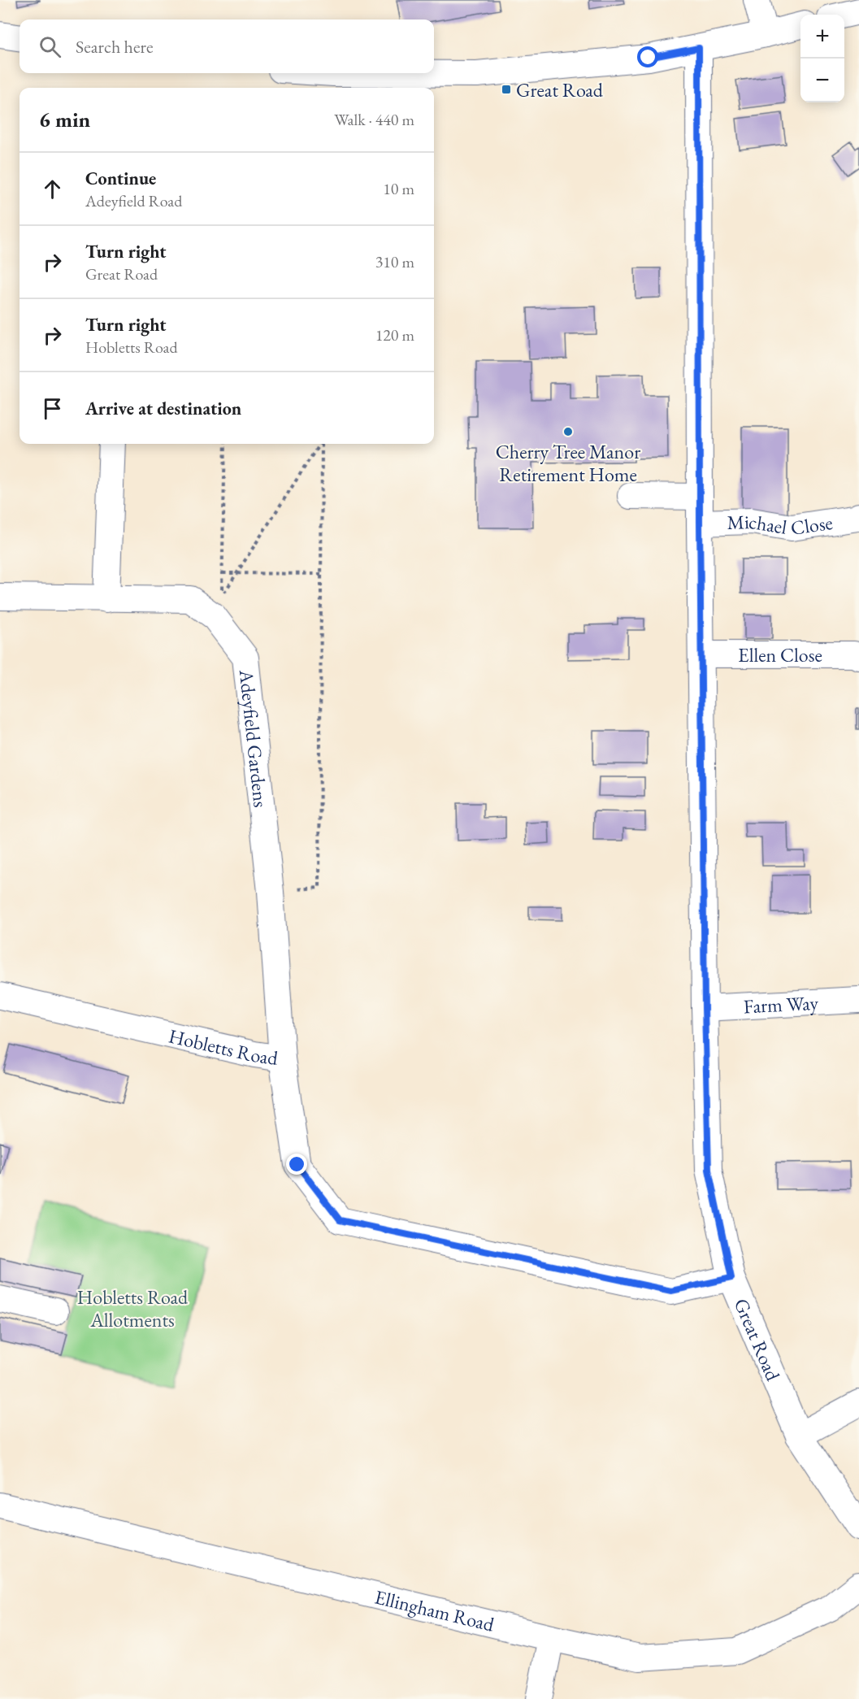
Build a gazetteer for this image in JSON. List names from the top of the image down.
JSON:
{
  "streets": {
    "street": [
      "Michael Close",
      "Ellen Close",
      "Adeyfield Gardens",
      "Farm Way",
      "Hobletts Road",
      "Great Road",
      "Ellingham Road"
    ]
  },
  "crossings": [
    ["Michael Close", "Great Road"],
    ["Ellen Close", "Great Road"],
    ["Adeyfield Gardens", "Hobletts Road"],
    ["Farm Way", "Great Road"],
    ["Hobletts Road", "Great Road"]
  ],
  "parks": ["Hobletts Road Allotments"],
  "places": {
    "transit": ["Great Road"],
    "other": ["Cherry Tree Manor Retirement Home"]
  },
  "page": {
    "map_buttons": ["+", "−"],
    "search": "Search here",
    "heading": ["6 min", "Walk · 440 m"],
    "list": [
      ["Continue", "Adeyfield Road", "10 m"],
      ["Turn right", "Great Road", "310 m"],
      ["Turn right", "Hobletts Road", "120 m"],
      "Arrive at destination"
    ]
  }
}
